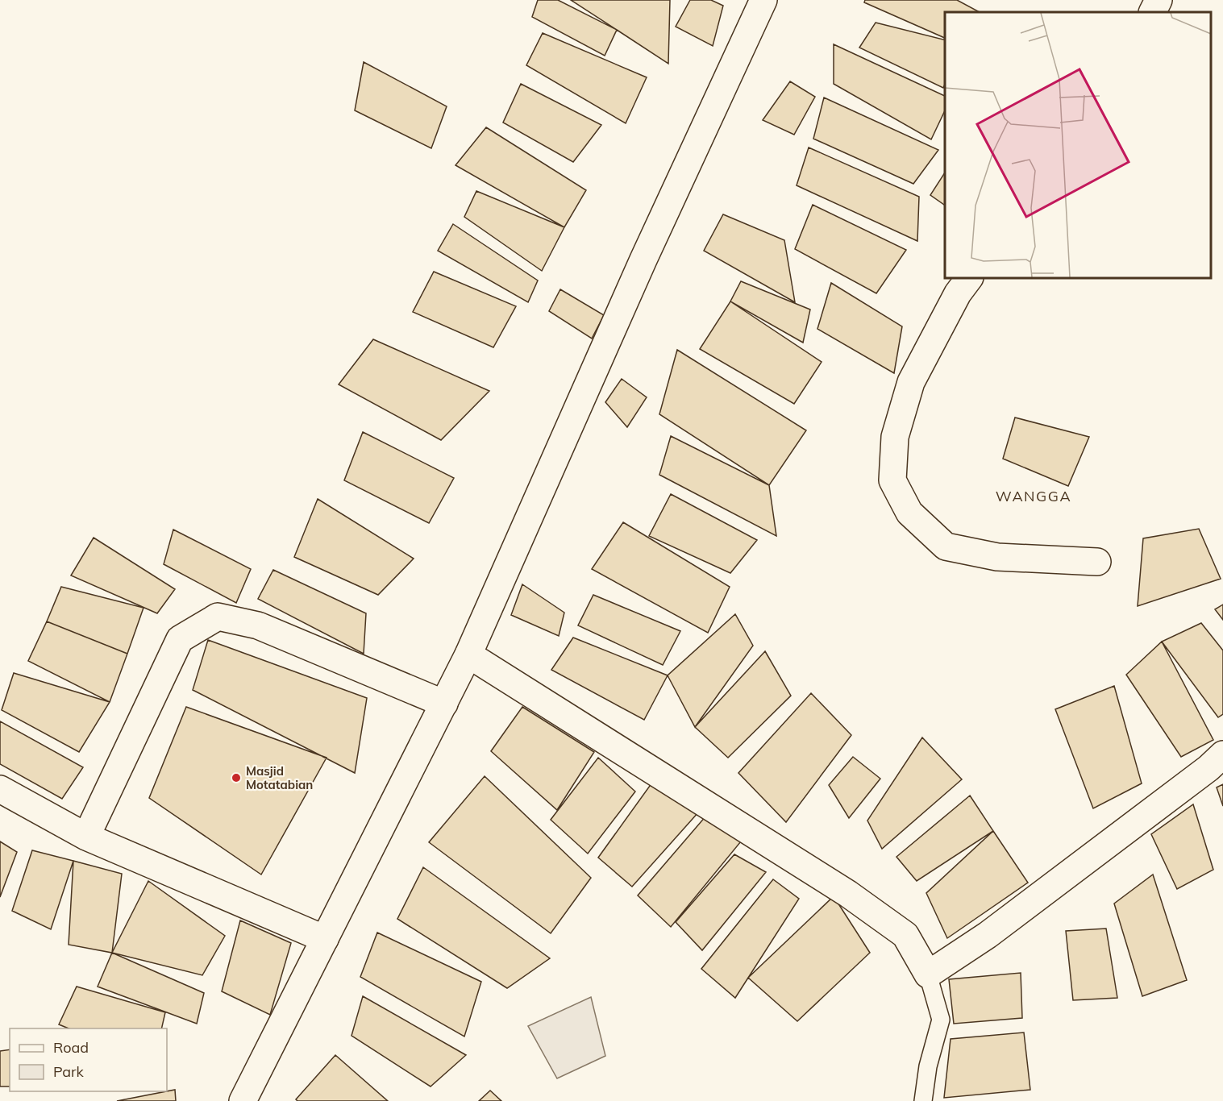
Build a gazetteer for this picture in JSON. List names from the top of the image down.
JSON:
{
  "districts": ["WANGGA"],
  "places": ["Masjid Motatabian"],
  "legend": ["Road", "Park"]
}
